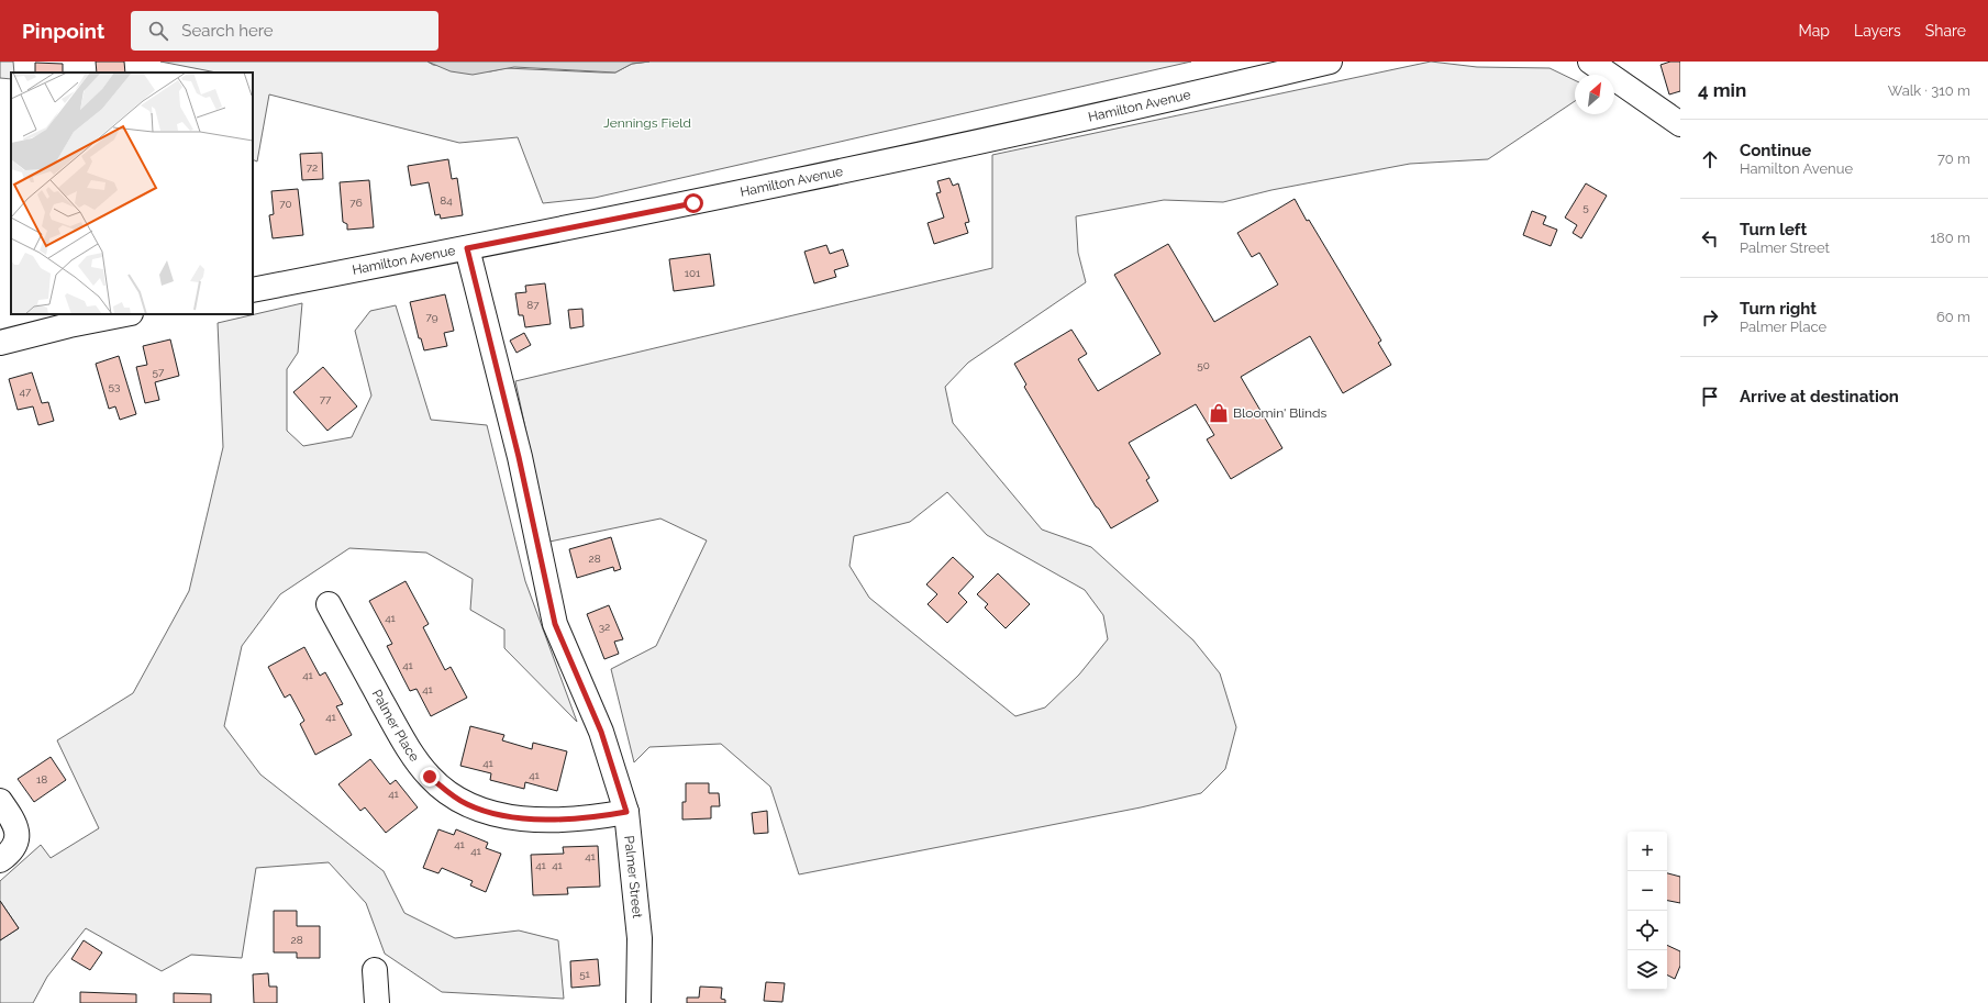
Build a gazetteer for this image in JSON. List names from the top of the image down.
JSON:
{
  "streets": {
    "street": ["Hamilton Avenue", "Palmer Place", "Palmer Street"]
  },
  "crossings": [
    ["Hamilton Avenue", "Palmer Street"],
    ["Palmer Place", "Palmer Street"]
  ],
  "parks": ["Jennings Field"],
  "places": {
    "shop": ["Bloomin' Blinds"]
  },
  "house_numbers": [
    "72",
    "84",
    "76",
    "70",
    "5",
    "101",
    "87",
    "79",
    "50",
    "57",
    "53",
    "47",
    "77",
    "28",
    "41",
    "32",
    "41",
    "41",
    "41",
    "41",
    "41",
    "41",
    "18",
    "41",
    "41",
    "41",
    "41",
    "41",
    "41",
    "28",
    "51"
  ],
  "north": "top right",
  "page": {
    "header": "Pinpoint",
    "search": "Search here",
    "nav": ["Map", "Layers", "Share"],
    "heading": ["4 min", "Walk · 310 m"],
    "list": [
      ["Continue", "Hamilton Avenue", "70 m"],
      ["Turn left", "Palmer Street", "180 m"],
      ["Turn right", "Palmer Place", "60 m"],
      "Arrive at destination"
    ],
    "map_buttons": ["+", "−"]
  }
}
